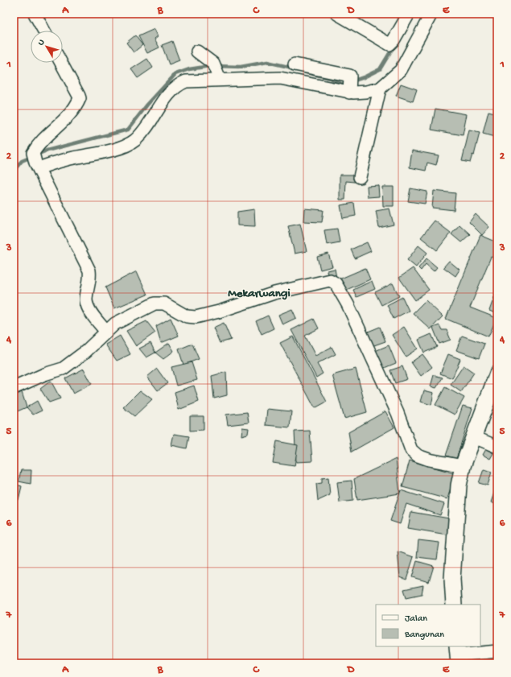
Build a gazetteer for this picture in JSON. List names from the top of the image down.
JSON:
{
  "districts": ["Mekarwangi"],
  "legend": ["Jalan", "Bangunan"],
  "north": "top left",
  "grid": {
    "columns": [
      "A",
      "B",
      "C",
      "D",
      "E"
    ],
    "rows": [
      "1",
      "2",
      "3",
      "4",
      "5",
      "6",
      "7"
    ]
  }
}
